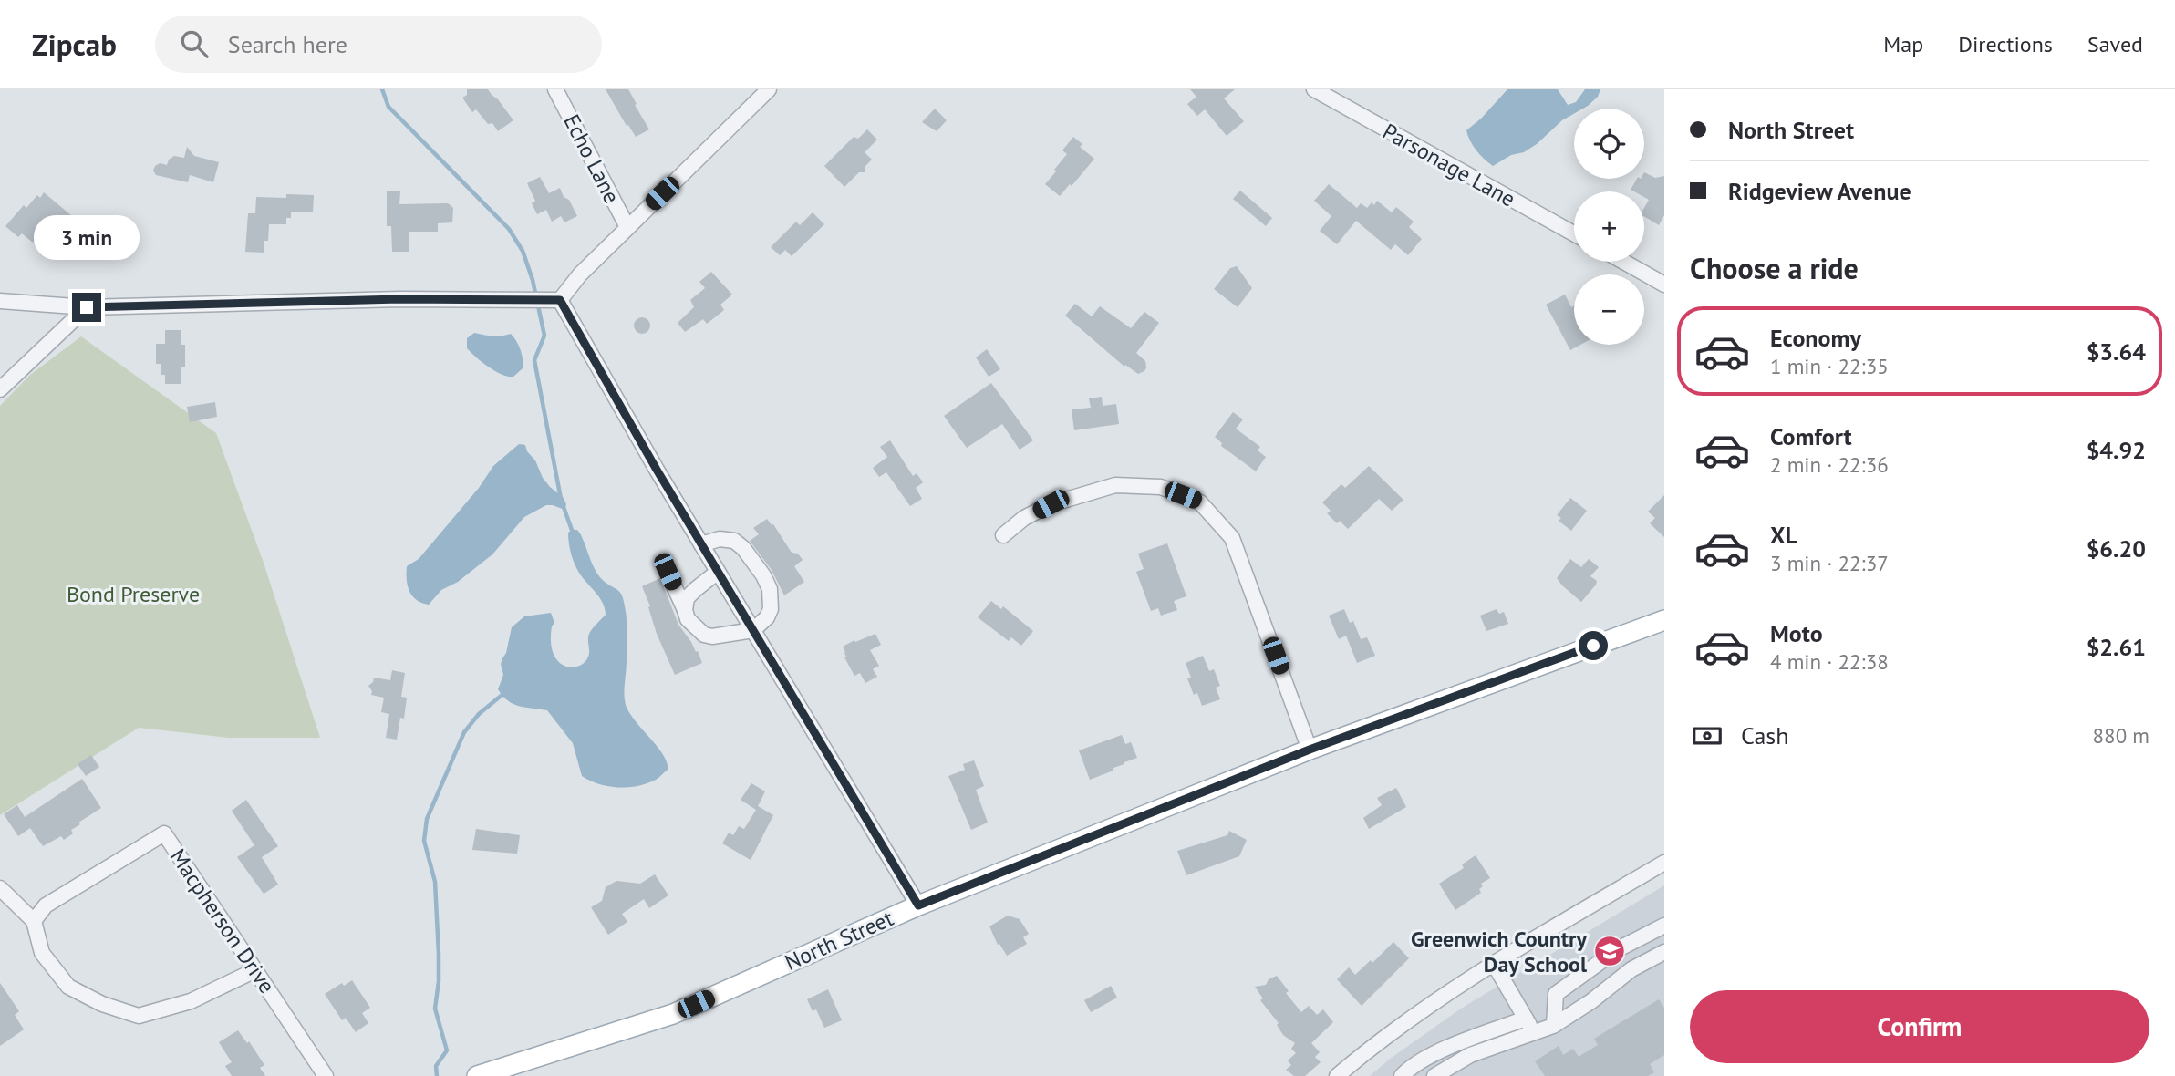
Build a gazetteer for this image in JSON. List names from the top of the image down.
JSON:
{
  "streets": {
    "main road": ["North Street"],
    "street": ["Echo Lane", "Parsonage Lane", "Macpherson Drive"]
  },
  "parks": ["Bond Preserve"],
  "places": {
    "school or university": ["Greenwich Country Day School"]
  },
  "page": {
    "header": "Zipcab",
    "search": "Search here",
    "nav": ["Map", "Directions", "Saved"],
    "banner": ["North Street", "Ridgeview Avenue"],
    "map_buttons": ["+", "−"],
    "bubble": "3 min",
    "heading": "Choose a ride",
    "list": [
      {
        "name": "Economy",
        "note": "1 min · 22:35",
        "value": "$3.64"
      },
      {
        "name": "Comfort",
        "note": "2 min · 22:36",
        "value": "$4.92"
      },
      {
        "name": "XL",
        "note": "3 min · 22:37",
        "value": "$6.20"
      },
      {
        "name": "Moto",
        "note": "4 min · 22:38",
        "value": "$2.61"
      }
    ],
    "pay": ["Cash", "880 m"],
    "buttons": "Confirm"
  }
}
